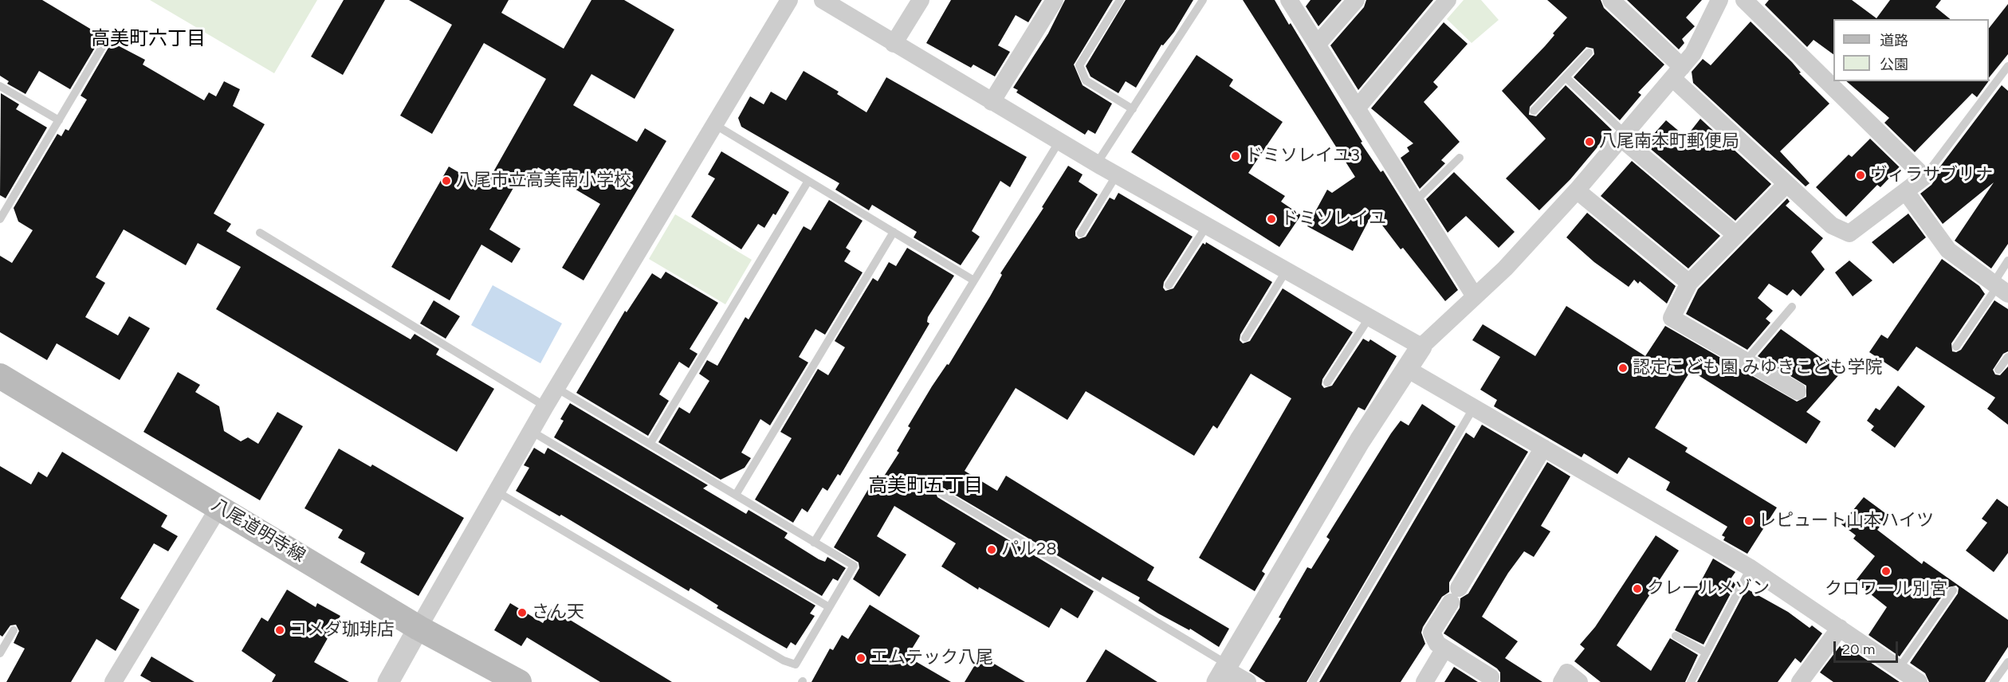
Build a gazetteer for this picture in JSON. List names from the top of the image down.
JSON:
{
  "streets": {
    "main road": ["八尾道明寺線"]
  },
  "districts": ["高美町六丁目", "高美町五丁目"],
  "places": [
    "八尾南本町郵便局",
    "ドミソレイユ3",
    "ヴィラサブリナ",
    "八尾市立高美南小学校",
    "ドミソレイユ",
    "認定こども園 みゆきこども学院",
    "レピュート山本ハイツ",
    "パル28",
    "クロワール別宮",
    "クレールメゾン",
    "さん天",
    "コメダ珈琲店",
    "エムテック八尾"
  ],
  "legend": ["道路", "公園"],
  "scale_bar": "20 m"
}
